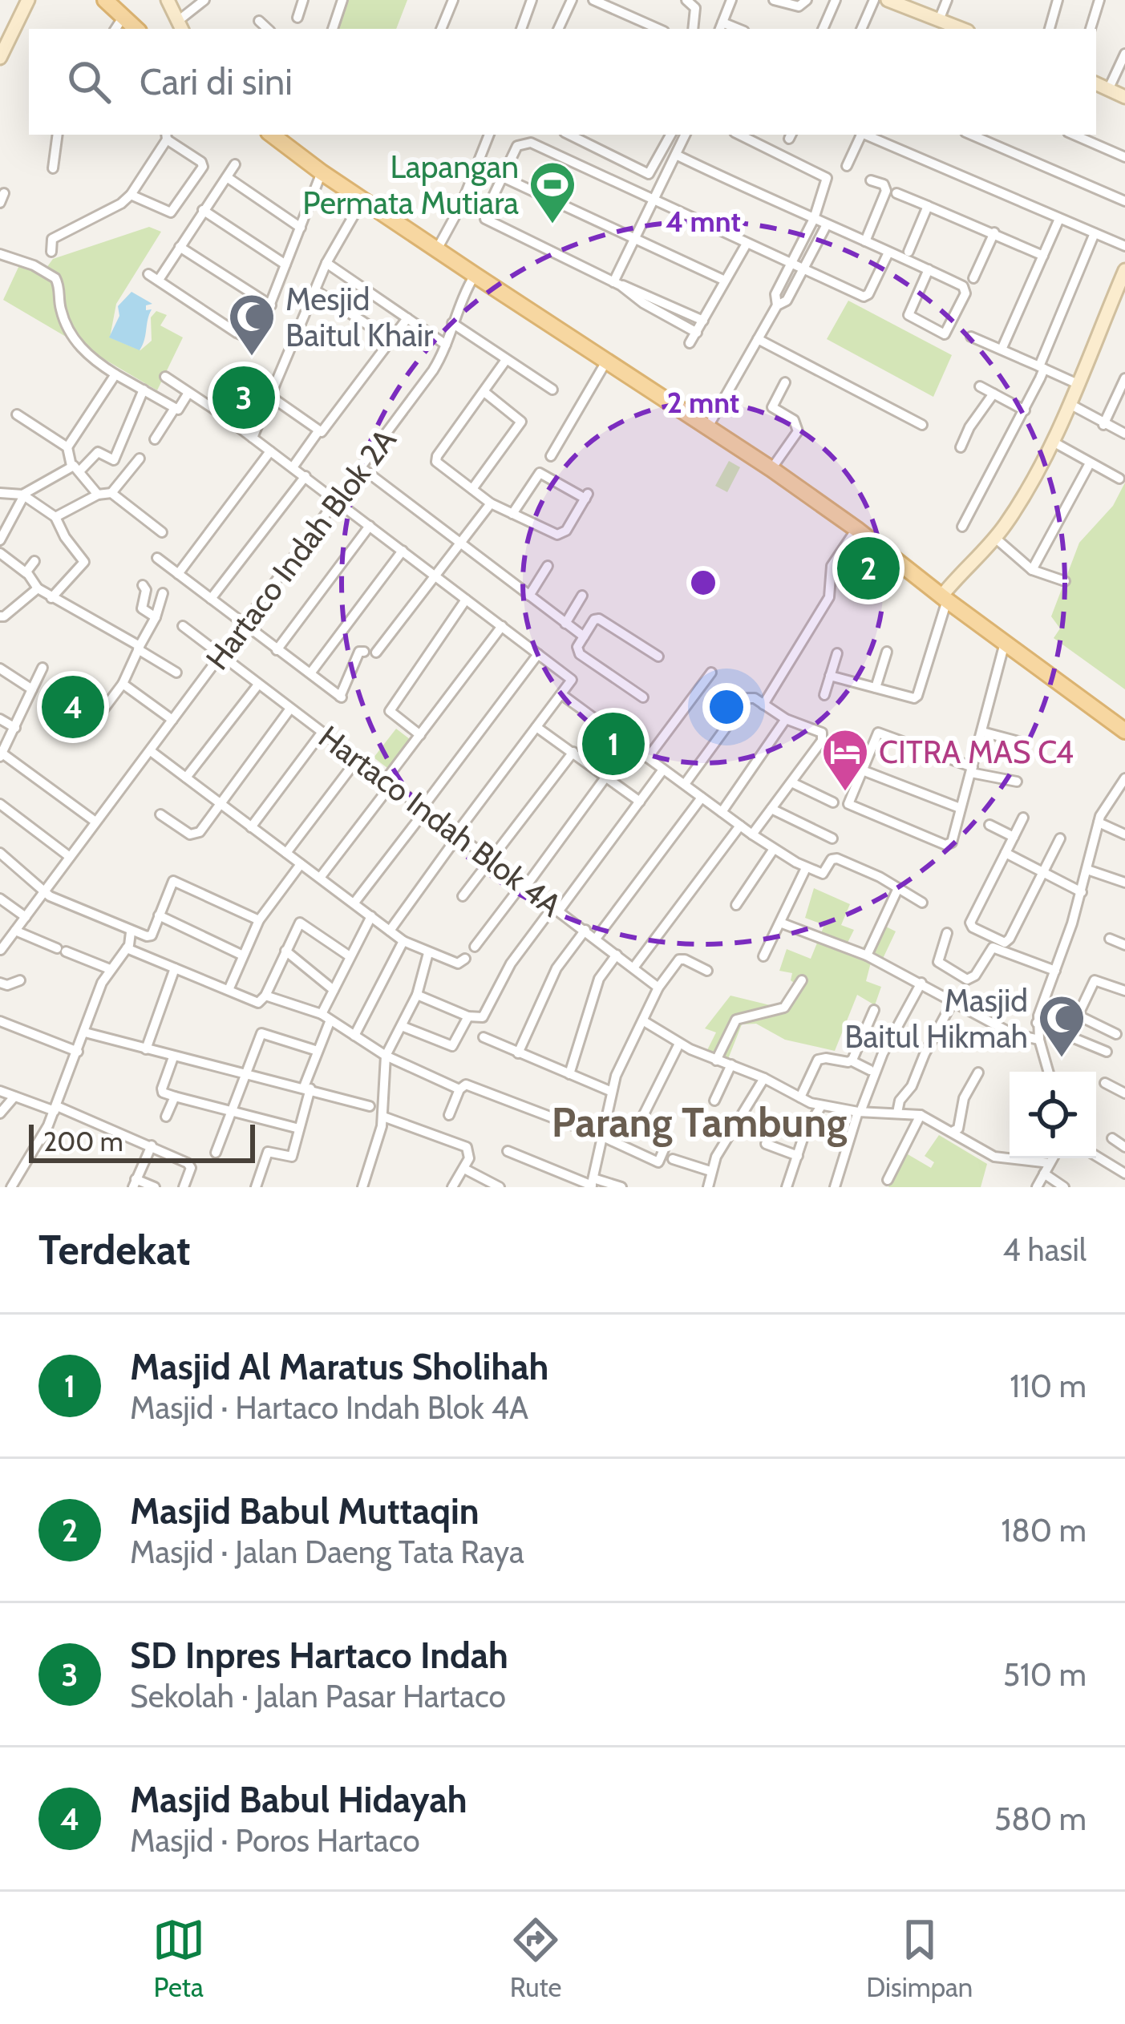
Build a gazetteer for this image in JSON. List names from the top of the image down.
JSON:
{
  "streets": {
    "street": ["Hartaco Indah Blok 2A", "Hartaco Indah Blok 4A"]
  },
  "crossings": [
    ["Hartaco Indah Blok 2A", "Hartaco Indah Blok 4A"]
  ],
  "districts": ["Parang Tambung"],
  "places": {
    "sports": ["Lapangan Permata Mutiara"],
    "mosque": ["Mesjid Baitul Khair", "Masjid Baitul Hikmah"],
    "hotel": ["CITRA MAS C4"]
  },
  "scale_bar": "200 m",
  "page": {
    "search": "Cari di sini",
    "pins": [
      "3",
      "2",
      "4",
      "1"
    ],
    "scale": "200 m",
    "heading": ["Terdekat", "4 hasil"],
    "list": [
      {
        "mark": "1",
        "name": "Masjid Al Maratus Sholihah",
        "note": "Masjid · Hartaco Indah Blok 4A",
        "value": "110 m"
      },
      {
        "mark": "2",
        "name": "Masjid Babul Muttaqin",
        "note": "Masjid · Jalan Daeng Tata Raya",
        "value": "180 m"
      },
      {
        "mark": "3",
        "name": "SD Inpres Hartaco Indah",
        "note": "Sekolah · Jalan Pasar Hartaco",
        "value": "510 m"
      },
      {
        "mark": "4",
        "name": "Masjid Babul Hidayah",
        "note": "Masjid · Poros Hartaco",
        "value": "580 m"
      }
    ],
    "nav": ["Peta", "Rute", "Disimpan"]
  },
  "rings": ["4 mnt", "2 mnt"]
}
